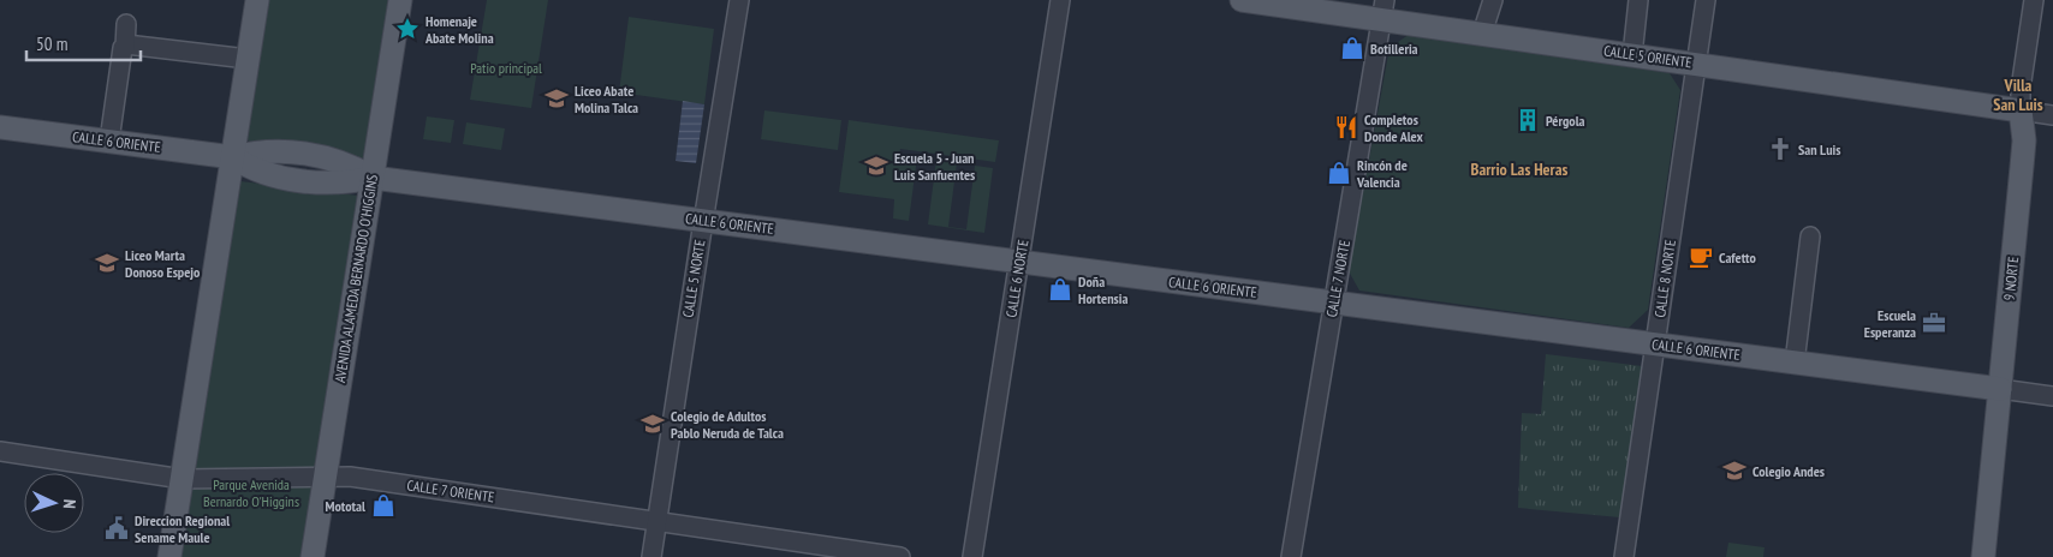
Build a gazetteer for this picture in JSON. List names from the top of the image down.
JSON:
{
  "streets": {
    "main road": [
      "CALLE 5 ORIENTE",
      "CALLE 6 ORIENTE",
      "AVENIDA ALAMEDA BERNARDO O'HIGGINS",
      "9 NORTE"
    ],
    "street": [
      "CALLE 5 NORTE",
      "CALLE 6 NORTE",
      "CALLE 7 NORTE",
      "CALLE 8 NORTE",
      "CALLE 7 ORIENTE"
    ]
  },
  "crossings": [
    ["CALLE 5 ORIENTE", "CALLE 7 NORTE"],
    ["CALLE 5 ORIENTE", "CALLE 8 NORTE"],
    ["CALLE 5 ORIENTE", "9 NORTE"],
    ["CALLE 6 ORIENTE", "AVENIDA ALAMEDA BERNARDO O'HIGGINS"],
    ["CALLE 6 ORIENTE", "CALLE 5 NORTE"],
    ["CALLE 6 ORIENTE", "CALLE 6 NORTE"],
    ["CALLE 6 ORIENTE", "CALLE 7 NORTE"],
    ["CALLE 6 ORIENTE", "CALLE 8 NORTE"],
    ["CALLE 6 ORIENTE", "9 NORTE"],
    ["AVENIDA ALAMEDA BERNARDO O'HIGGINS", "CALLE 7 ORIENTE"],
    ["CALLE 5 NORTE", "CALLE 7 ORIENTE"]
  ],
  "districts": ["Villa San Luis", "Barrio Las Heras"],
  "parks": ["Patio principal", "Parque Avenida Bernardo O'Higgins"],
  "places": {
    "place": ["Homenaje Abate Molina"],
    "shop": [
      "Botilleria",
      "Rincón de Valencia",
      "Doña Hortensia",
      "Mototal"
    ],
    "school or university": [
      "Liceo Abate Molina Talca",
      "Escuela 5 - Juan Luis Sanfuentes",
      "Liceo Marta Donoso Espejo",
      "Colegio de Adultos Pablo Neruda de Talca",
      "Colegio Andes"
    ],
    "building": ["Pérgola"],
    "restaurant": ["Completos Donde Alex"],
    "church": ["San Luis"],
    "cafe": ["Cafetto"],
    "office": ["Escuela Esperanza"],
    "public building": ["Direccion Regional Sename Maule"]
  },
  "scale_bar": "50 m",
  "north": "right"
}
